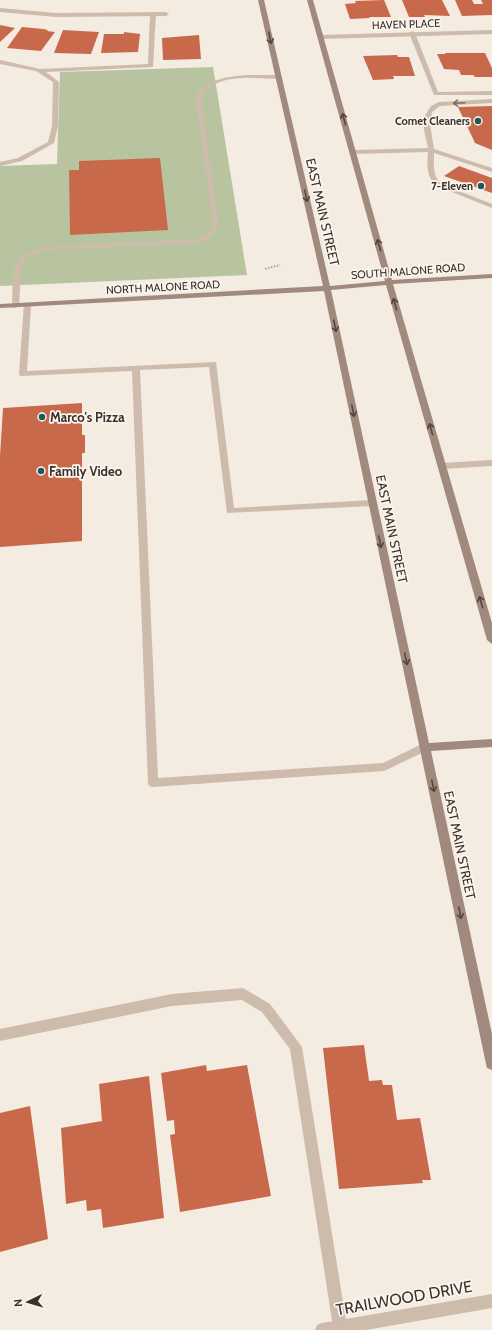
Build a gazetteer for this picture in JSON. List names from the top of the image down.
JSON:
{
  "streets": {
    "main road": ["EAST MAIN STREET", "SOUTH MALONE ROAD", "NORTH MALONE ROAD"],
    "street": ["HAVEN PLACE", "TRAILWOOD DRIVE"]
  },
  "crossings": [
    ["EAST MAIN STREET", "SOUTH MALONE ROAD"],
    ["EAST MAIN STREET", "NORTH MALONE ROAD"],
    ["SOUTH MALONE ROAD", "NORTH MALONE ROAD"]
  ],
  "places": [
    "Comet Cleaners",
    "7-Eleven",
    "Marco's Pizza",
    "Family Video"
  ],
  "north": "left"
}
